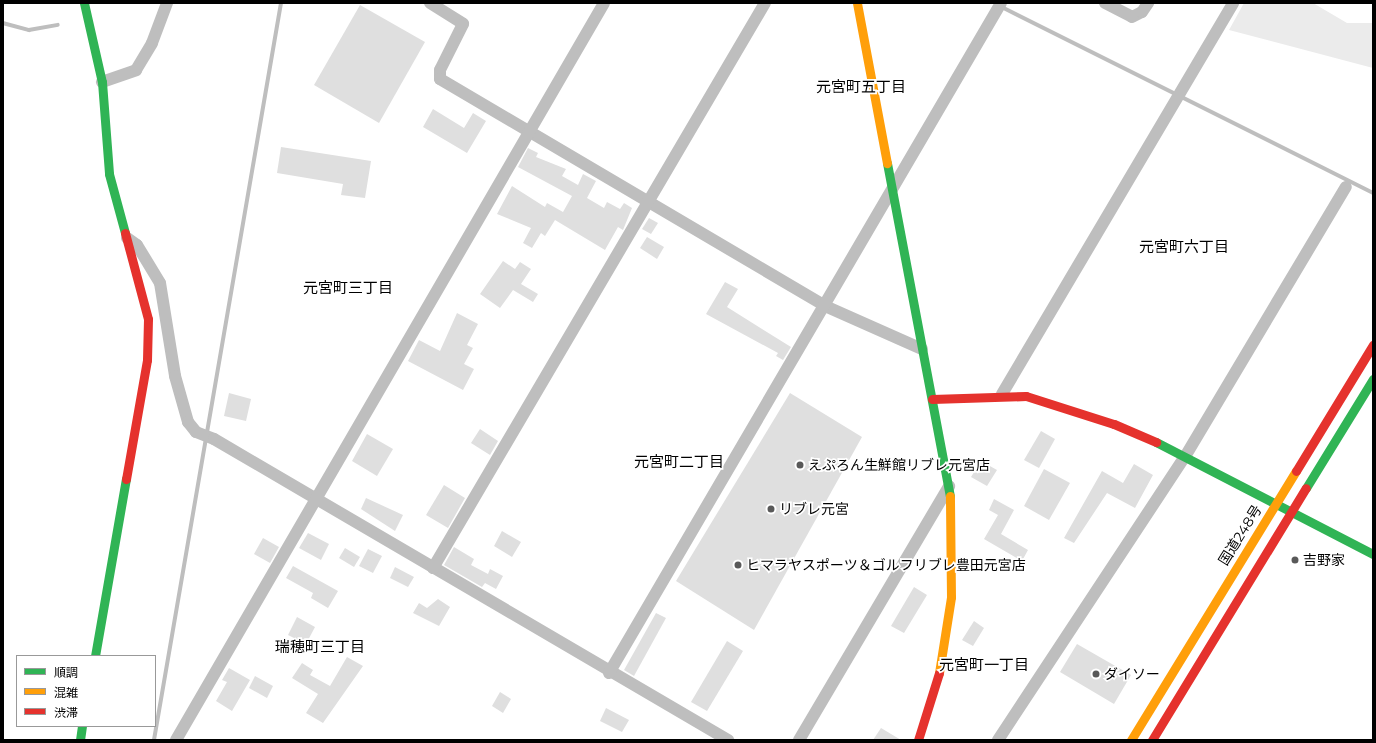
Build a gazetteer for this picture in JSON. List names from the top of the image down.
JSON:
{
  "streets": {
    "main road": ["国道248号"]
  },
  "districts": [
    "元宮町五丁目",
    "元宮町六丁目",
    "元宮町三丁目",
    "元宮町二丁目",
    "瑞穂町三丁目",
    "元宮町一丁目"
  ],
  "places": [
    "えぷろん生鮮館リブレ元宮店",
    "リブレ元宮",
    "吉野家",
    "ヒマラヤスポーツ＆ゴルフリブレ豊田元宮店",
    "ダイソー"
  ],
  "legend": ["順調", "混雑", "渋滞"]
}
